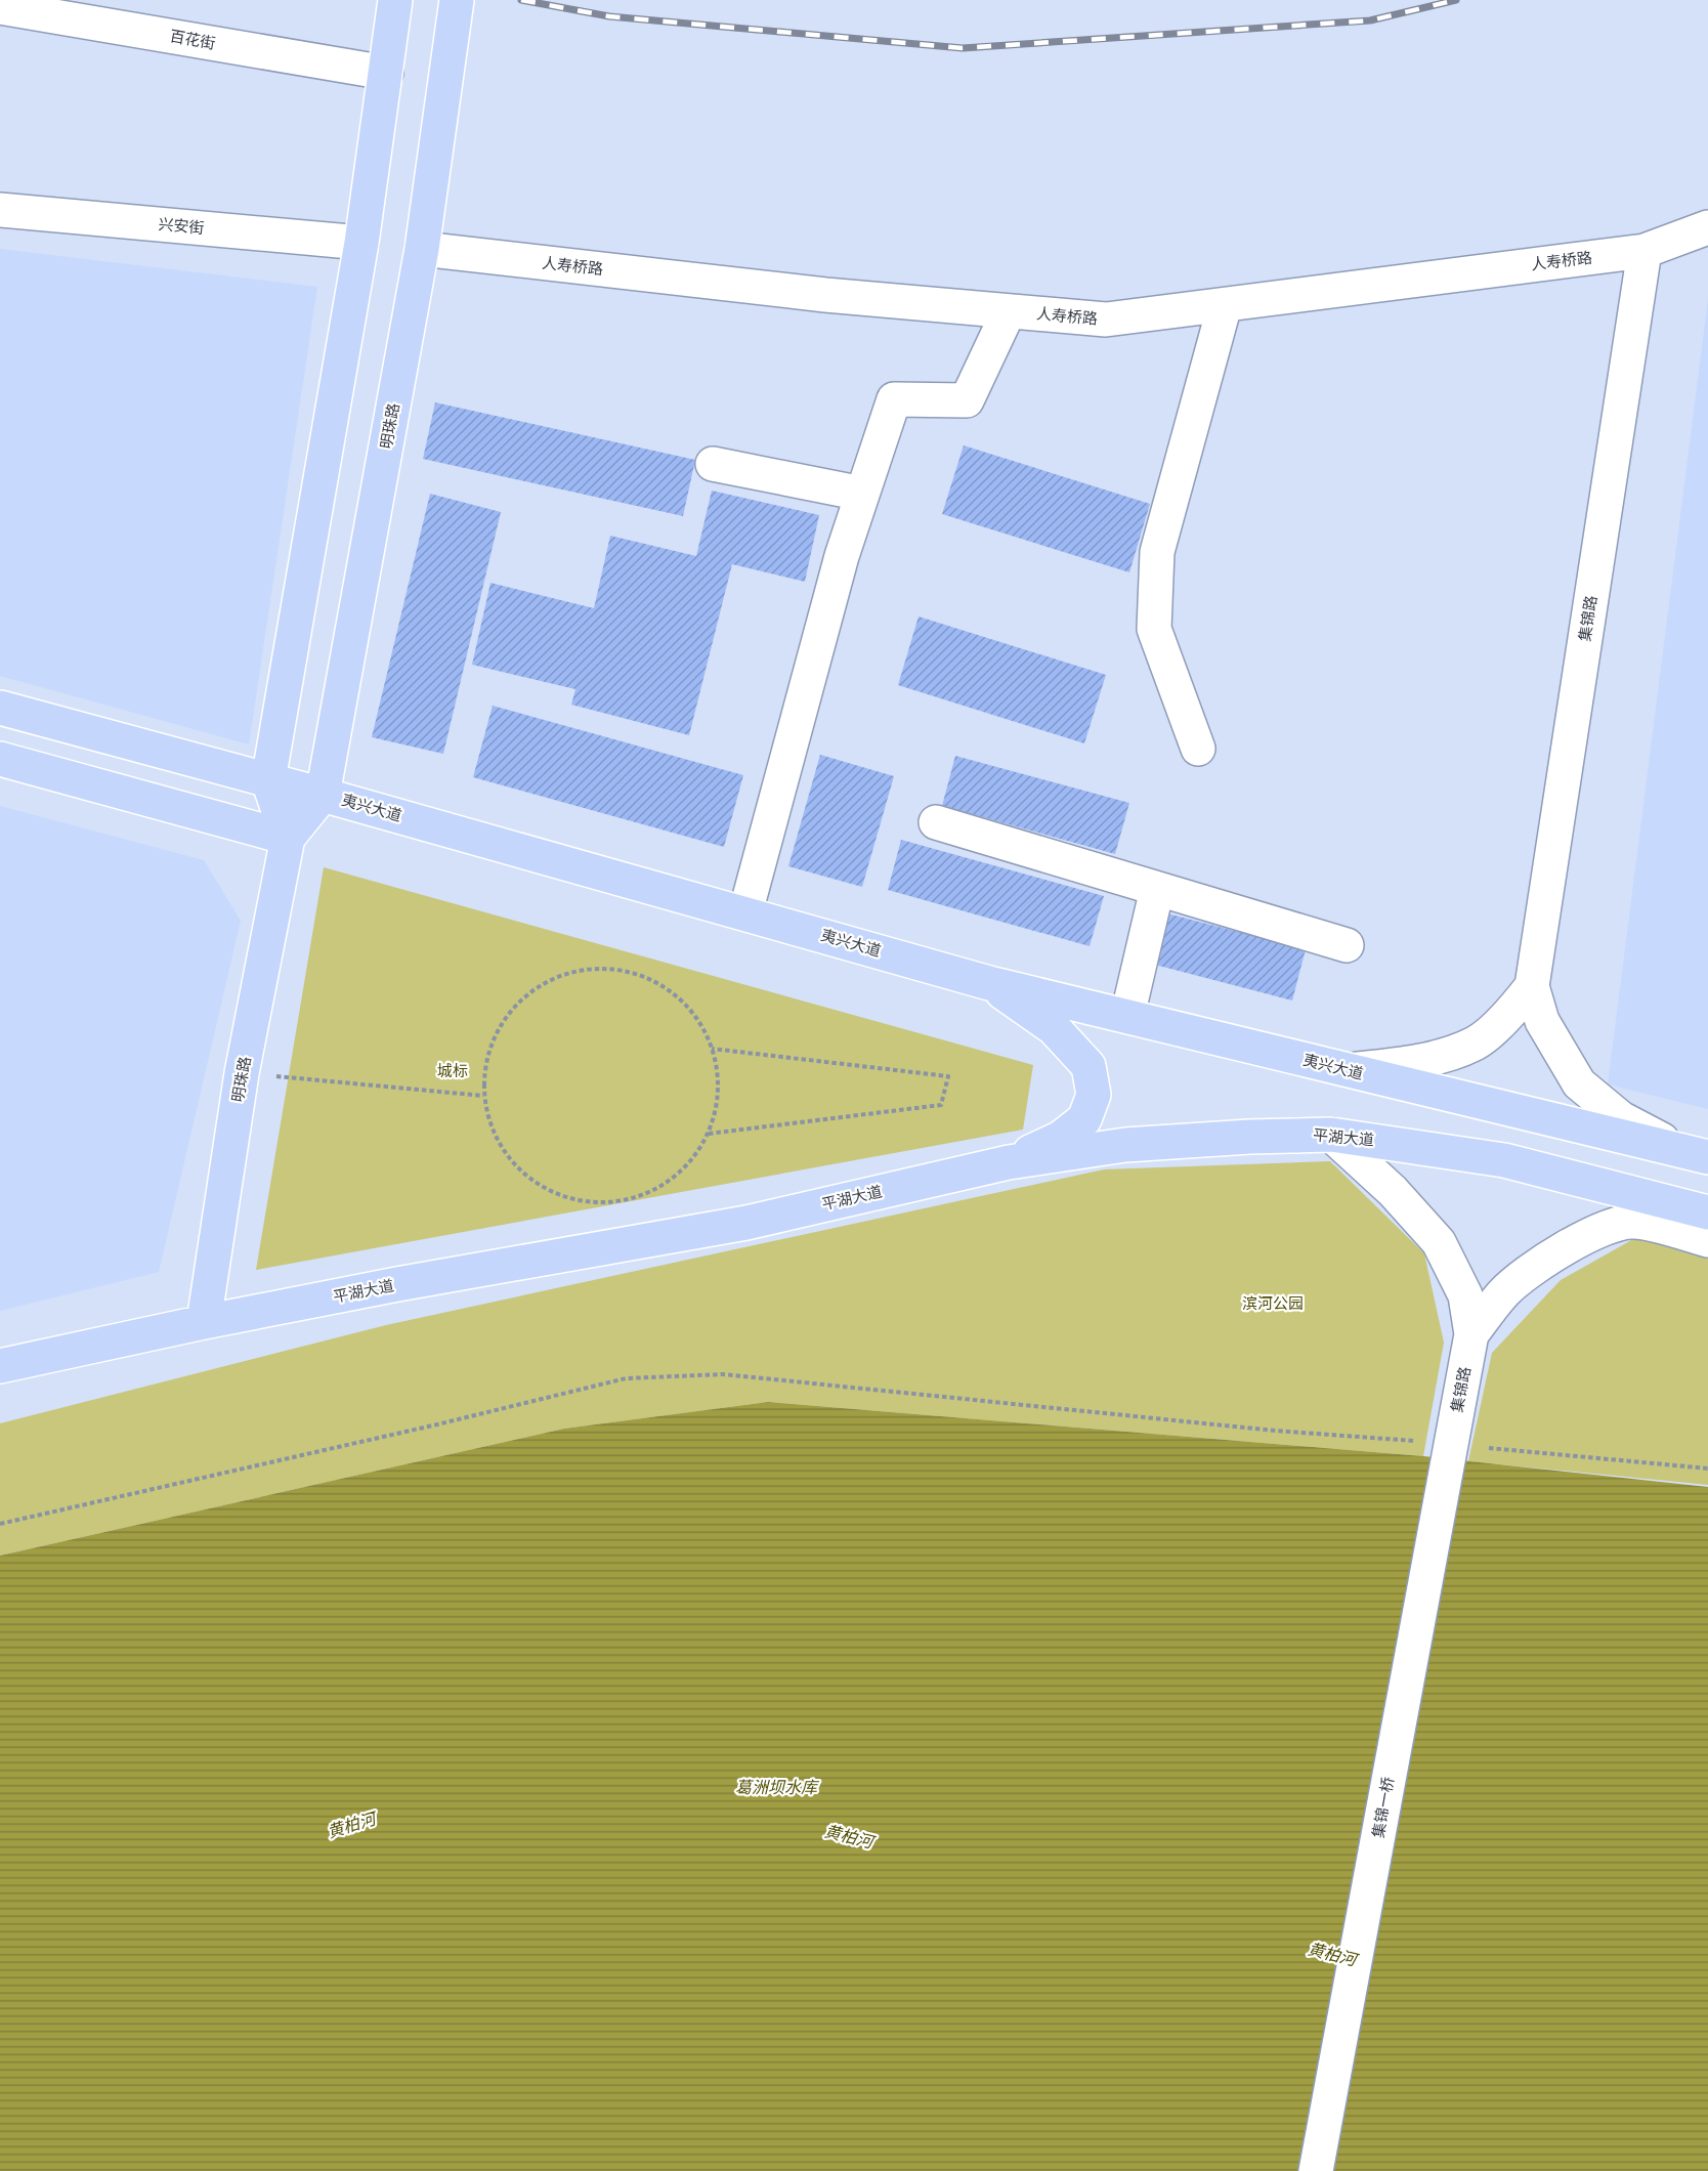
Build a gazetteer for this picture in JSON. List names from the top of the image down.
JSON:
{
  "streets": {
    "main road": ["明珠路", "夷兴大道", "平湖大道"],
    "street": [
      "百花街",
      "兴安街",
      "人寿桥路",
      "集锦路",
      "集锦一桥"
    ]
  },
  "crossings": [
    ["百花街", "明珠路"],
    ["兴安街", "明珠路"],
    ["人寿桥路", "明珠路"],
    ["人寿桥路", "集锦路"],
    ["明珠路", "夷兴大道"],
    ["明珠路", "平湖大道"],
    ["集锦路", "集锦一桥"]
  ],
  "water": ["葛洲坝水库", "黄柏河"],
  "parks": ["城标", "滨河公园"]
}
